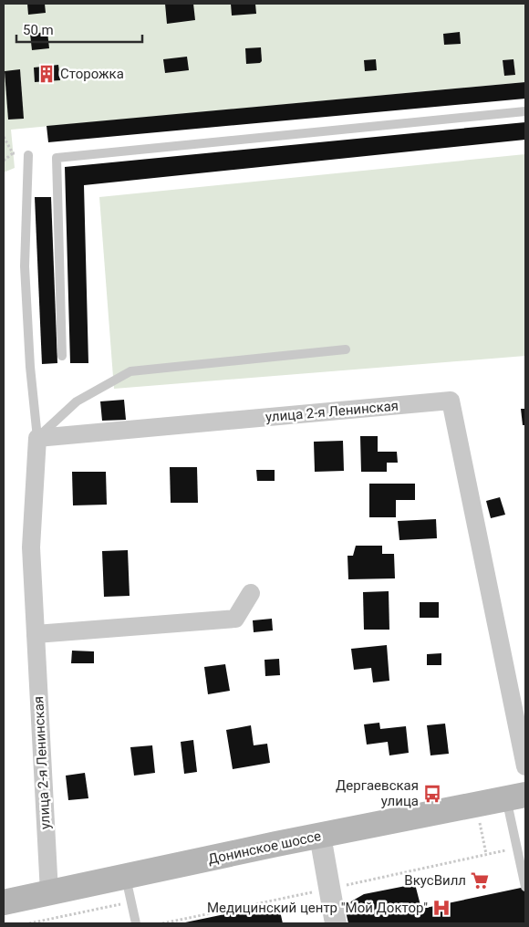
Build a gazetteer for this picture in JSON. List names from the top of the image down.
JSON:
{
  "streets": {
    "main road": ["Донинское шоссе"],
    "street": ["улица 2-я Ленинская"]
  },
  "crossings": [
    ["улица 2-я Ленинская", "Донинское шоссе"]
  ],
  "places": {
    "building": ["Сторожка"],
    "bus stop": ["Дергаевская улица"],
    "supermarket": ["ВкусВилл"],
    "hospital": ["Медицинский центр \"Мой Доктор\""]
  },
  "scale_bar": "50 m"
}
